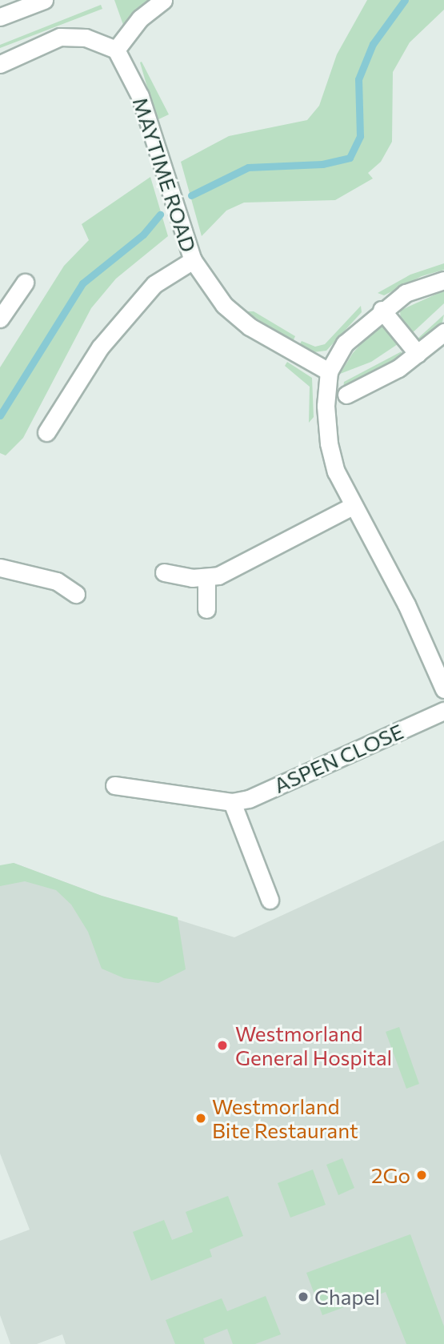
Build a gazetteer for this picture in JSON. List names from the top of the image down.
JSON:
{
  "streets": {
    "street": ["MAYTIME ROAD", "ASPEN CLOSE"]
  },
  "places": [
    "Westmorland General Hospital",
    "Westmorland Bite Restaurant",
    "2Go",
    "Chapel"
  ]
}
